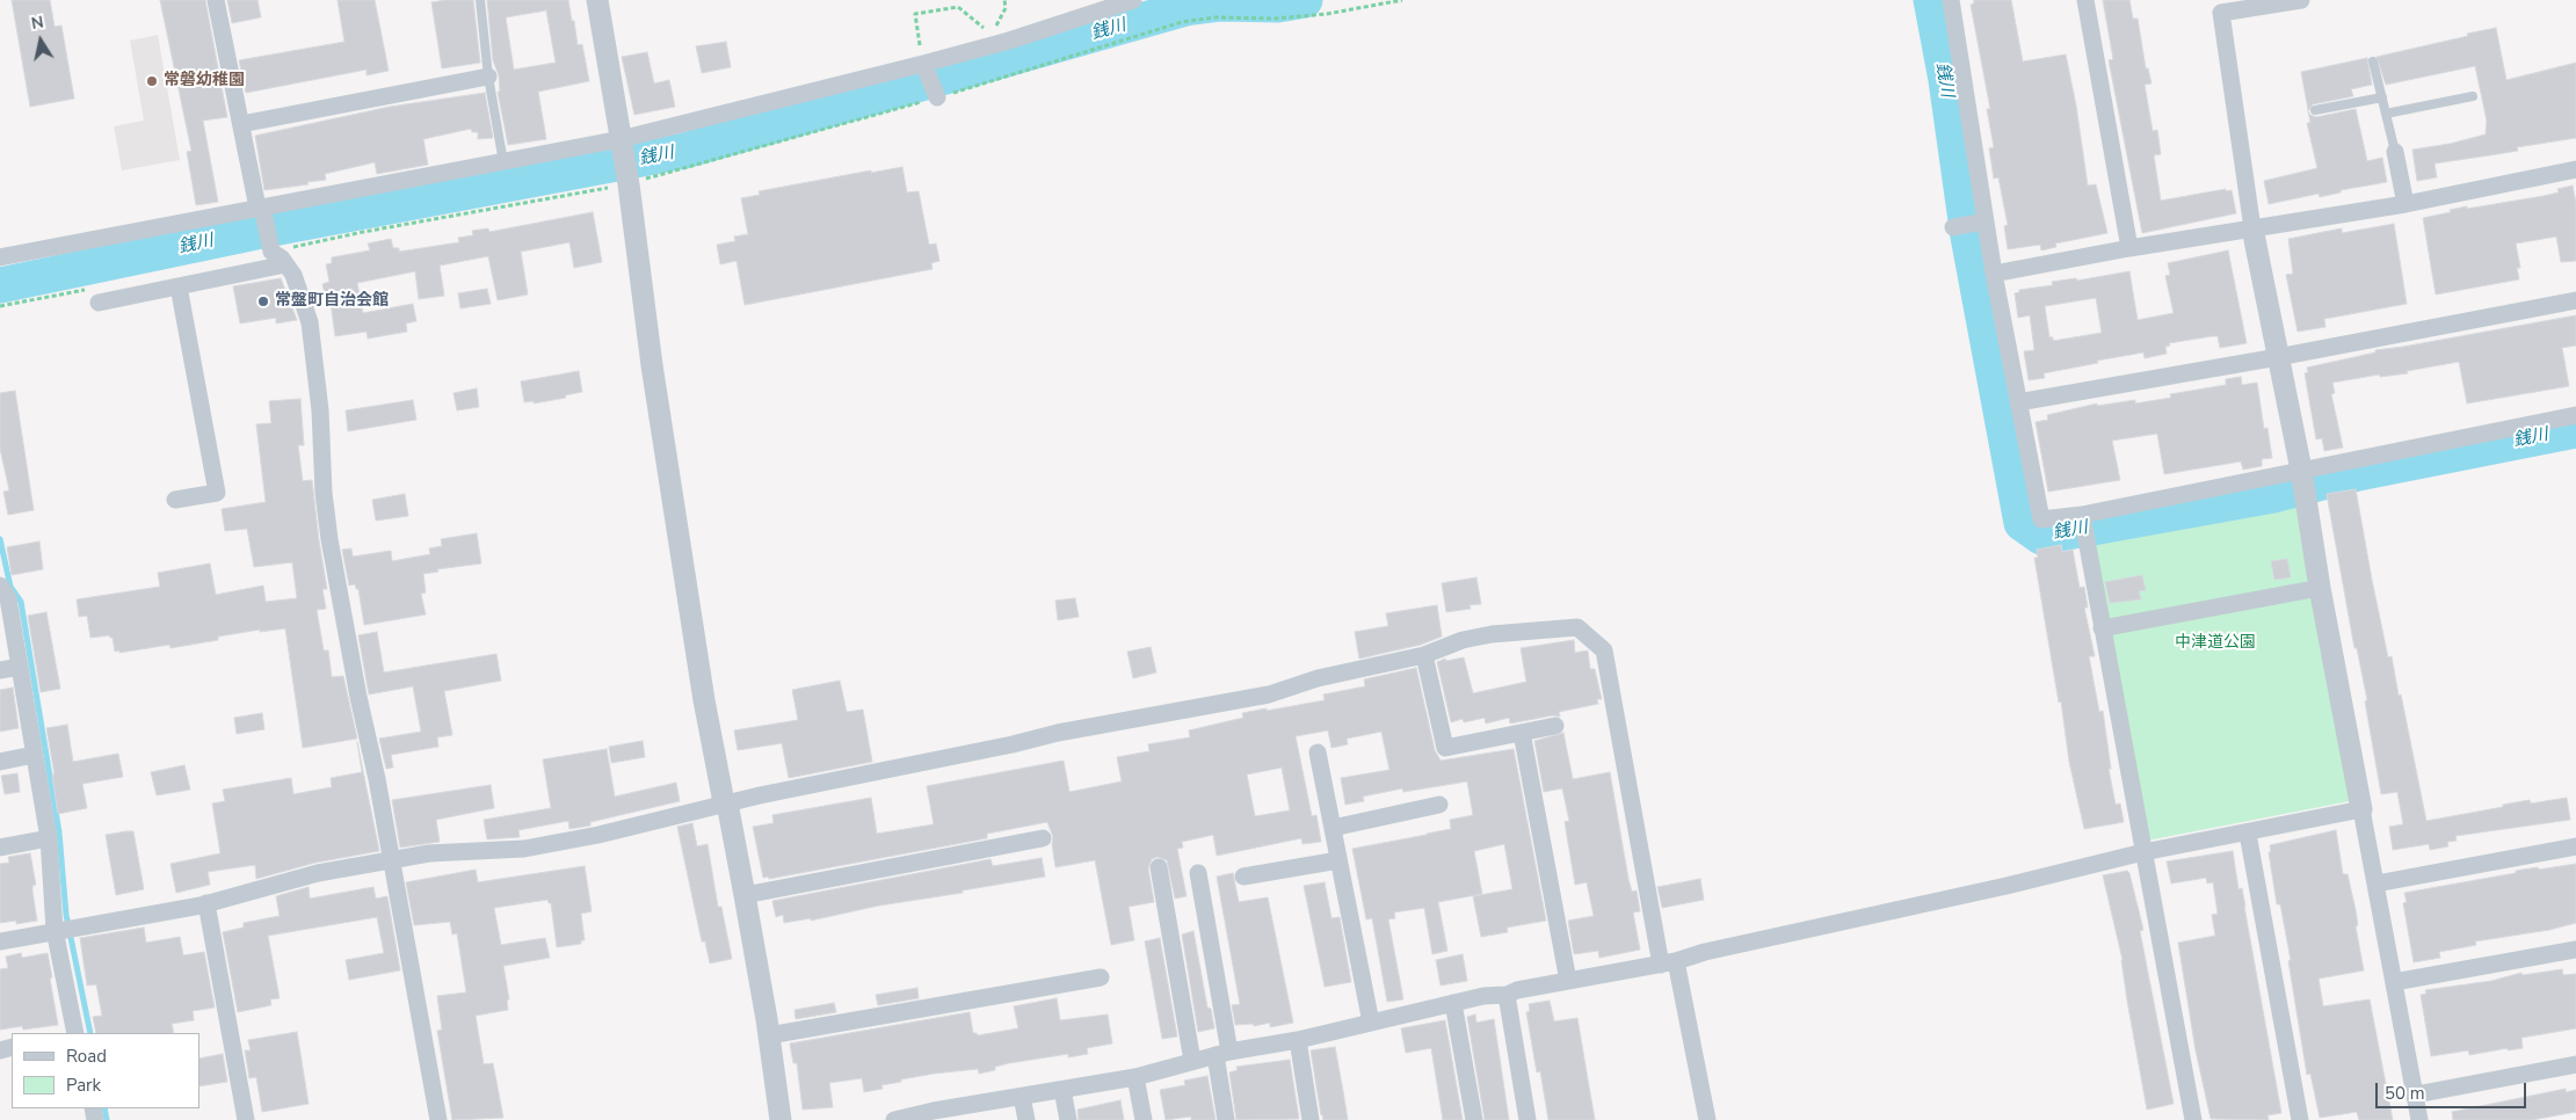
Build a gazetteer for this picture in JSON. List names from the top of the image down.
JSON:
{
  "water": ["銭川"],
  "parks": ["中津道公園"],
  "places": ["常磐幼稚園", "常盤町自治会館"],
  "legend": ["Road", "Park"],
  "scale_bar": "50 m",
  "north": "top"
}
